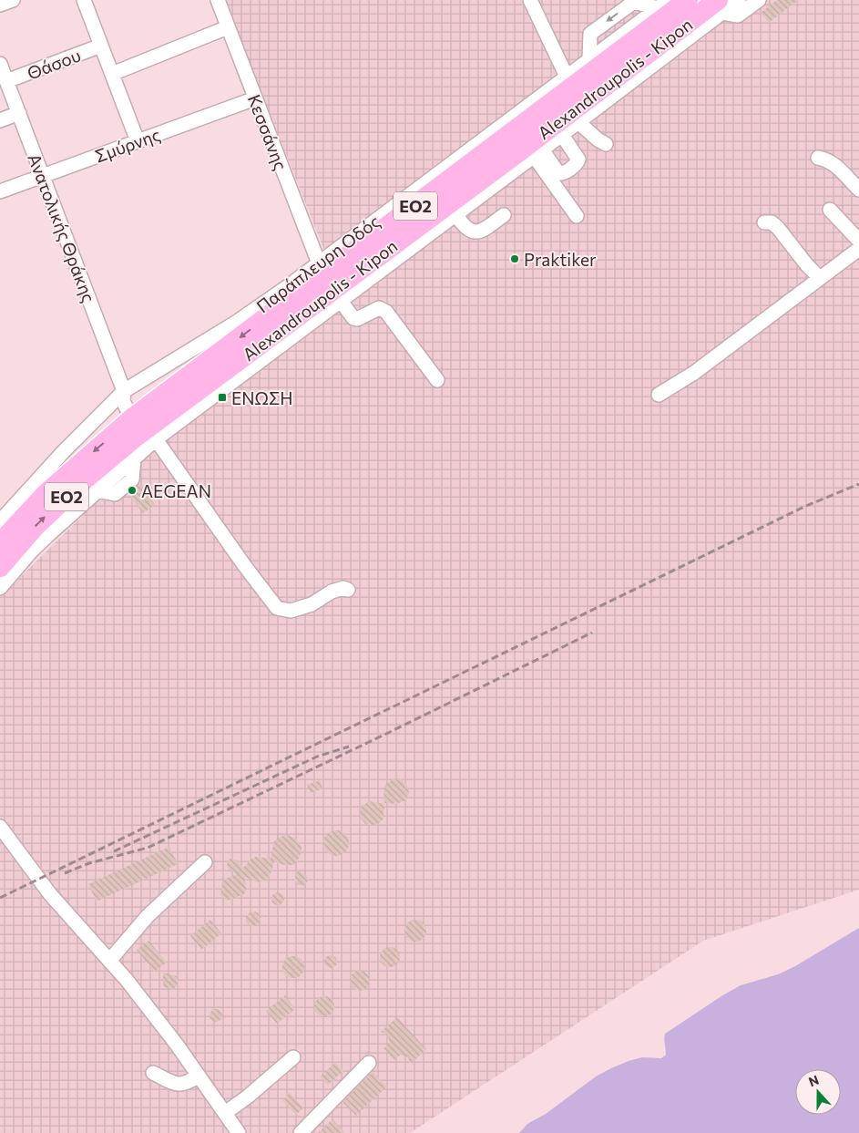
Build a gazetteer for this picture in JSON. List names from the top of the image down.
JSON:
{
  "streets": {
    "highway": ["Alexandroupolis - Kipon", "ΕΟ2"],
    "street": [
      "Θάσου",
      "Κεσσάνης",
      "Σμύρνης",
      "Ανατολικής Θράκης",
      "Παράπλευρη Οδός"
    ]
  },
  "crossings": [
    ["Θάσου", "Ανατολικής Θράκης"],
    ["Κεσσάνης", "Σμύρνης"],
    ["Κεσσάνης", "Παράπλευρη Οδός"],
    ["Σμύρνης", "Ανατολικής Θράκης"],
    ["Ανατολικής Θράκης", "Παράπλευρη Οδός"]
  ],
  "places": {
    "other": ["Praktiker", "AEGEAN"],
    "transit": ["ΕΝΩΣΗ"]
  },
  "north": "top"
}
